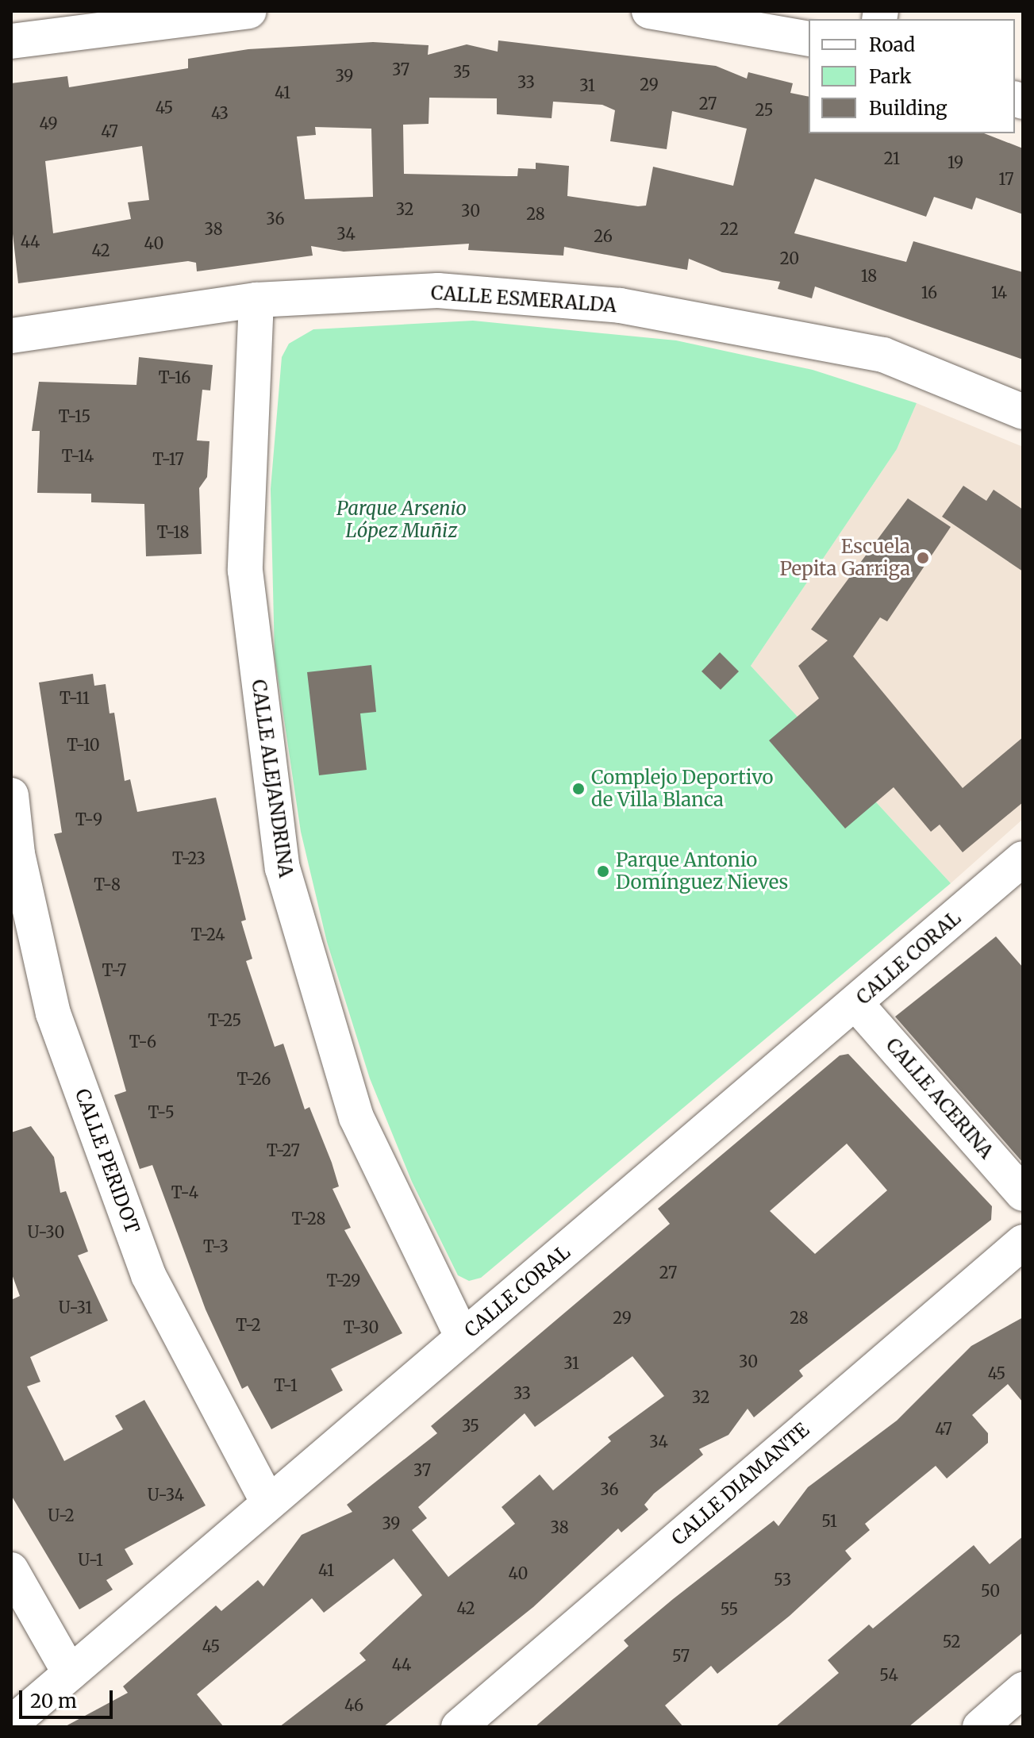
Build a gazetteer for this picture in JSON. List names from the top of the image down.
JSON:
{
  "streets": {
    "street": [
      "CALLE ESMERALDA",
      "CALLE ALEJANDRINA",
      "CALLE CORAL",
      "CALLE ACERINA",
      "CALLE PERIDOT",
      "CALLE DIAMANTE"
    ]
  },
  "crossings": [
    ["CALLE ESMERALDA", "CALLE ALEJANDRINA"],
    ["CALLE ALEJANDRINA", "CALLE CORAL"],
    ["CALLE CORAL", "CALLE ACERINA"],
    ["CALLE CORAL", "CALLE PERIDOT"]
  ],
  "parks": ["Parque Arsenio López Muñiz"],
  "places": ["Escuela Pepita Garriga", "Complejo Deportivo de Villa Blanca", "Parque Antonio Domínguez Nieves"],
  "house_numbers": [
    "37",
    "35",
    "39",
    "33",
    "29",
    "31",
    "41",
    "27",
    "45",
    "25",
    "43",
    "49",
    "47",
    "21",
    "19",
    "17",
    "32",
    "30",
    "28",
    "36",
    "38",
    "22",
    "34",
    "26",
    "44",
    "40",
    "42",
    "20",
    "18",
    "16",
    "14",
    "T-16",
    "T-15",
    "T-14",
    "T-17",
    "T-18",
    "T-11",
    "T-10",
    "T-9",
    "T-23",
    "T-8",
    "T-24",
    "T-7",
    "T-25",
    "T-6",
    "T-26",
    "T-5",
    "T-27",
    "T-4",
    "T-28",
    "U-30",
    "T-3",
    "27",
    "T-29",
    "U-31",
    "29",
    "28",
    "T-2",
    "T-30",
    "30",
    "31",
    "45",
    "T-1",
    "33",
    "32",
    "35",
    "47",
    "34",
    "37",
    "36",
    "U-34",
    "U-2",
    "51",
    "39",
    "38",
    "U-1",
    "41",
    "40",
    "53",
    "50",
    "42",
    "55",
    "52",
    "45",
    "57",
    "44",
    "54",
    "46"
  ],
  "legend": ["Road", "Park", "Building"],
  "scale_bar": "20 m"
}
